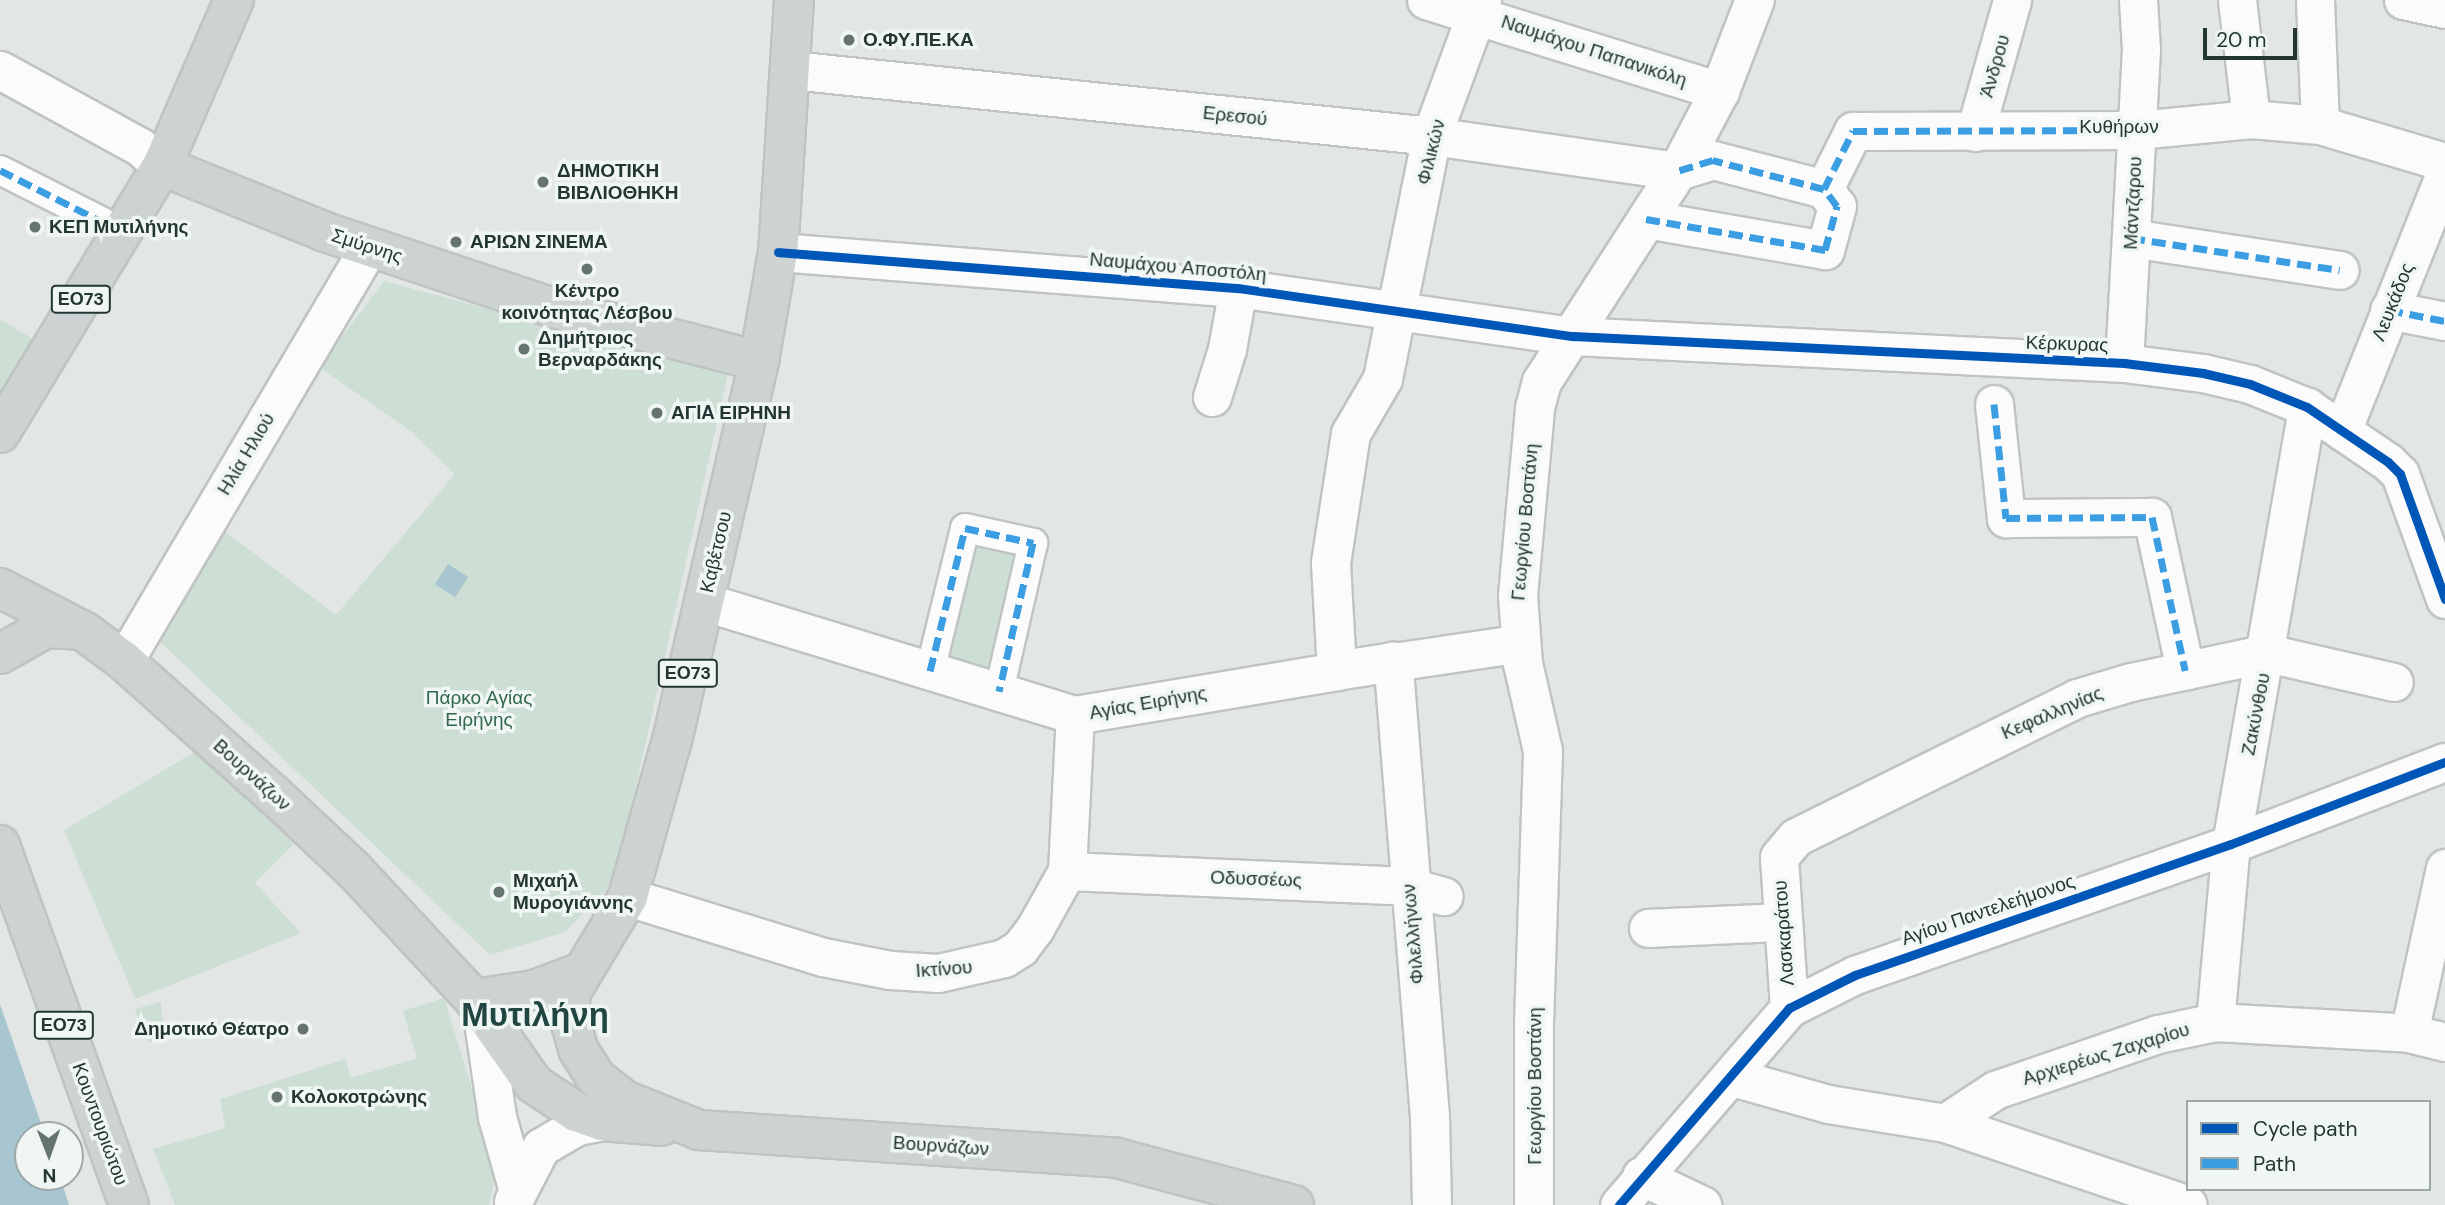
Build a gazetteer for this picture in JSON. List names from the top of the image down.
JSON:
{
  "streets": {
    "main road": [
      "Φιλικών",
      "Σμύρνης",
      "ΕΟ73",
      "Γεωργίου Βοστάνη",
      "Καβέτσου",
      "Αγίας Ειρήνης",
      "Βουρνάζων",
      "Φιλελλήνων",
      "Κουντουριώτου"
    ],
    "street": [
      "Ναυμάχου Παπανικόλη",
      "Άνδρου",
      "Ερεσού",
      "Κυθήρων",
      "Μάντζαρου",
      "Ναυμάχου Αποστόλη",
      "Λευκάδος",
      "Κέρκυρας",
      "Ηλία Ηλιού",
      "Κεφαλληνίας",
      "Ζακύνθου",
      "Οδυσσέως",
      "Αγίου Παντελεήμονος",
      "Λασκαράτου",
      "Ικτίνου",
      "Αρχιερέως Ζαχαρίου"
    ]
  },
  "crossings": [
    ["Ναυμάχου Παπανικόλη", "Φιλικών"],
    ["Ναυμάχου Παπανικόλη", "Γεωργίου Βοστάνη"],
    ["Άνδρου", "Κυθήρων"],
    ["Ερεσού", "Φιλικών"],
    ["Ερεσού", "Γεωργίου Βοστάνη"],
    ["Ερεσού", "Καβέτσου"],
    ["Κυθήρων", "Μάντζαρου"],
    ["Φιλικών", "Ναυμάχου Αποστόλη"],
    ["Μάντζαρου", "Κέρκυρας"],
    ["Σμύρνης", "ΕΟ73"],
    ["Σμύρνης", "Ηλία Ηλιού"],
    ["Σμύρνης", "Καβέτσου"],
    ["Ναυμάχου Αποστόλη", "Κέρκυρας"],
    ["Ναυμάχου Αποστόλη", "Γεωργίου Βοστάνη"],
    ["Ναυμάχου Αποστόλη", "Καβέτσου"],
    ["Λευκάδος", "Κέρκυρας"],
    ["Κέρκυρας", "Γεωργίου Βοστάνη"],
    ["Κέρκυρας", "Ζακύνθου"],
    ["Ηλία Ηλιού", "Βουρνάζων"],
    ["Γεωργίου Βοστάνη", "Αγίας Ειρήνης"],
    ["Καβέτσου", "Αγίας Ειρήνης"],
    ["Καβέτσου", "Βουρνάζων"],
    ["Καβέτσου", "Ικτίνου"],
    ["Αγίας Ειρήνης", "Φιλελλήνων"],
    ["Αγίας Ειρήνης", "Ικτίνου"],
    ["Κεφαλληνίας", "Ζακύνθου"],
    ["Κεφαλληνίας", "Λασκαράτου"],
    ["Ζακύνθου", "Αγίου Παντελεήμονος"],
    ["Ζακύνθου", "Αρχιερέως Ζαχαρίου"],
    ["Οδυσσέως", "Φιλελλήνων"],
    ["Οδυσσέως", "Ικτίνου"],
    ["Αγίου Παντελεήμονος", "Λασκαράτου"]
  ],
  "districts": ["Μυτιλήνη"],
  "parks": ["Πάρκο Αγίας Ειρήνης"],
  "places": [
    "Ο.ΦΥ.ΠΕ.ΚΑ",
    "ΔΗΜΟΤΙΚΗ ΒΙΒΛΙΟΘΗΚΗ",
    "ΚΕΠ Μυτιλήνης",
    "ΑΡΙΩΝ ΣΙΝΕΜΑ",
    "Κέντρο κοινότητας Λέσβου",
    "Δημήτριος Βερναρδάκης",
    "ΑΓIA ΕΙΡΗΝΗ",
    "Μιχαήλ Μυρογιάννης",
    "Δημοτικό Θέατρο",
    "Κολοκοτρώνης"
  ],
  "legend": ["Cycle path", "Path"],
  "scale_bar": "20 m",
  "north": "bottom"
}
